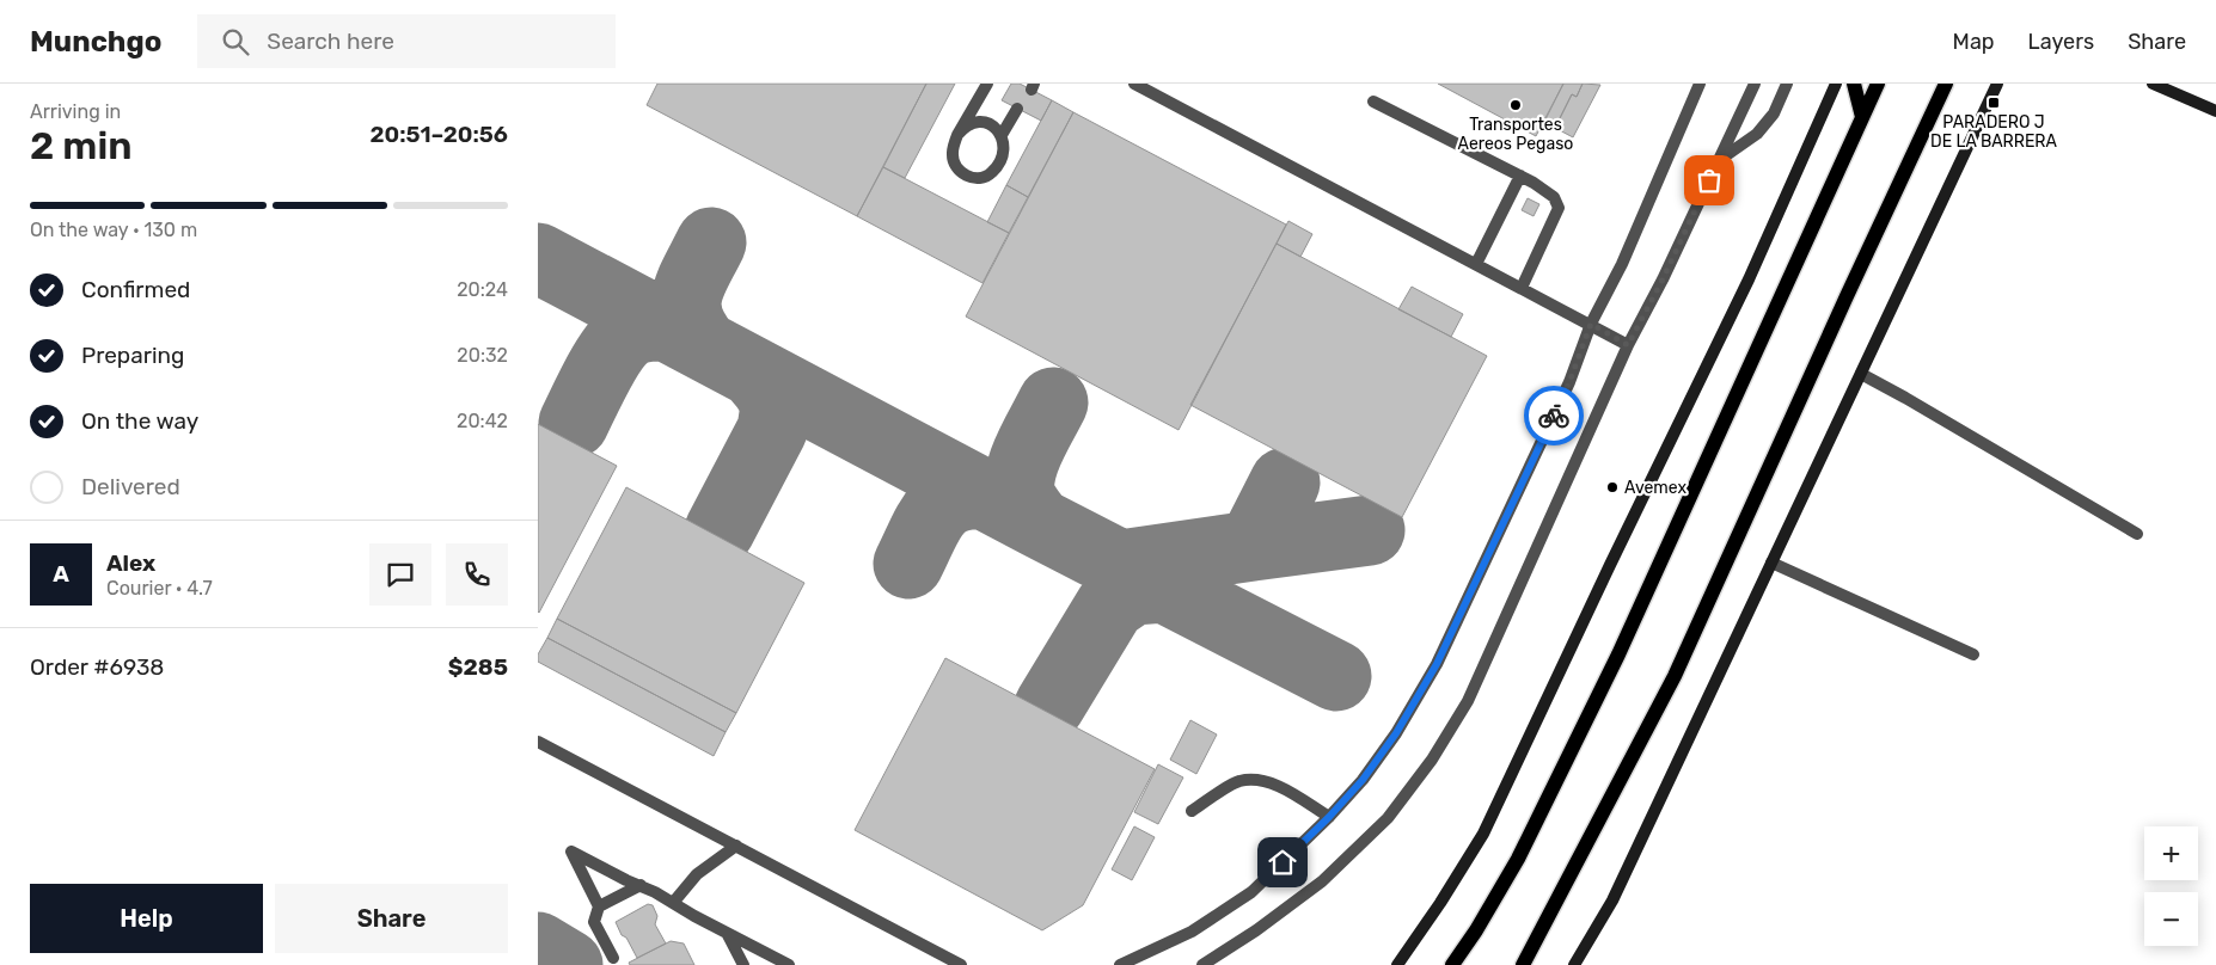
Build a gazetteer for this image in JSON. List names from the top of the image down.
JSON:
{
  "places": {
    "transit": ["PARADERO J DE LA BARRERA"],
    "other": ["Transportes Aereos Pegaso", "Avemex"]
  },
  "page": {
    "header": "Munchgo",
    "search": "Search here",
    "nav": ["Map", "Layers", "Share"],
    "heading": ["2 min", "Arriving in", "20:51–20:56"],
    "panel": [
      "Alex",
      "Courier · 4.7",
      "Order #6938",
      "$285"
    ],
    "bar": "On the way · 130 m",
    "list": [
      ["Confirmed", "20:24"],
      ["Preparing", "20:32"],
      ["On the way", "20:42"],
      "Delivered"
    ],
    "round": "A",
    "map_buttons": ["+", "−"],
    "buttons": ["Help", "Share"]
  }
}
